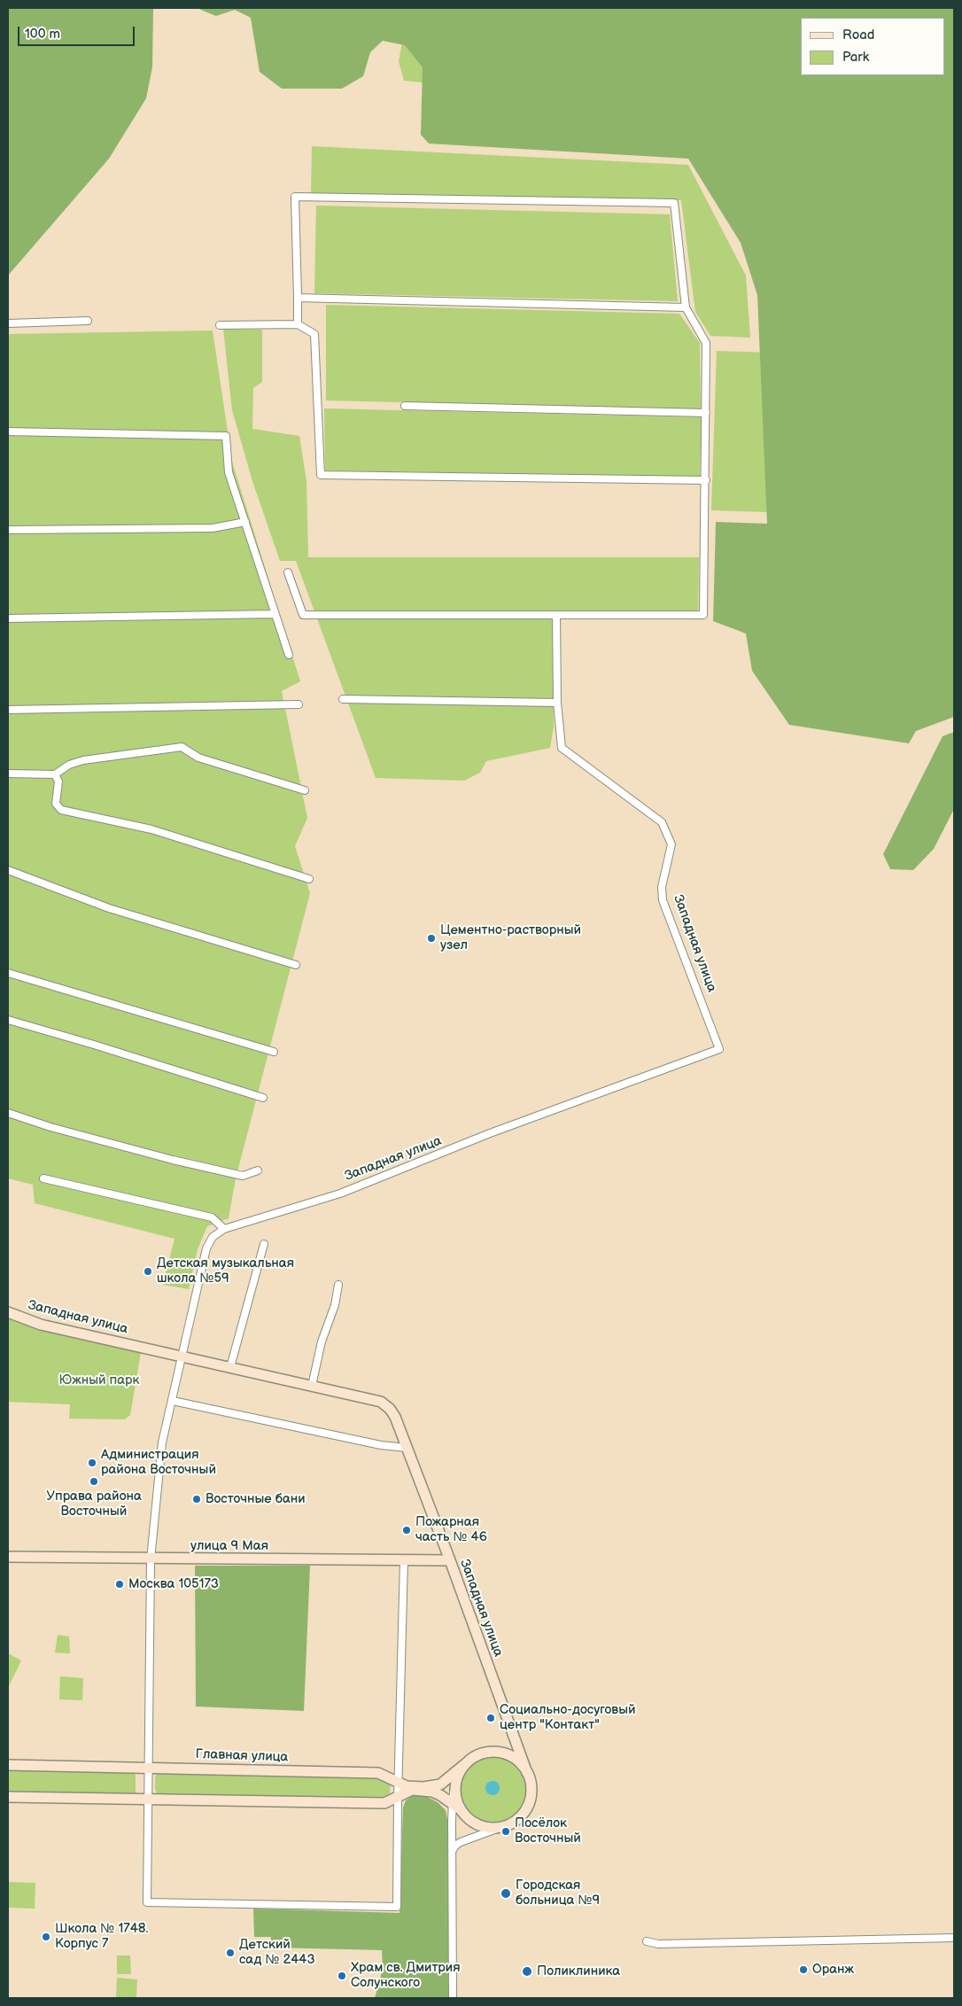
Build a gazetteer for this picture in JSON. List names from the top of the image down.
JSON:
{
  "streets": {
    "street": ["Западная улица", "улица 9 Мая", "Главная улица"]
  },
  "crossings": [
    ["Западная улица", "улица 9 Мая"],
    ["Западная улица", "Главная улица"]
  ],
  "parks": ["Южный парк"],
  "places": [
    "Цементно-растворный узел",
    "Детская музыкальная школа №59",
    "Администрация района Восточный",
    "Управа района Восточный",
    "Восточные бани",
    "Пожарная часть № 46",
    "Москва 105173",
    "Социально-досуговый центр \"Контакт\"",
    "Посёлок Восточный",
    "Городская больница №9",
    "Школа № 1748. Корпус 7",
    "Детский сад № 2443",
    "Оранж",
    "Поликлиника",
    "Храм св. Дмитрия Солунского"
  ],
  "legend": ["Road", "Park"],
  "scale_bar": "100 m"
}
